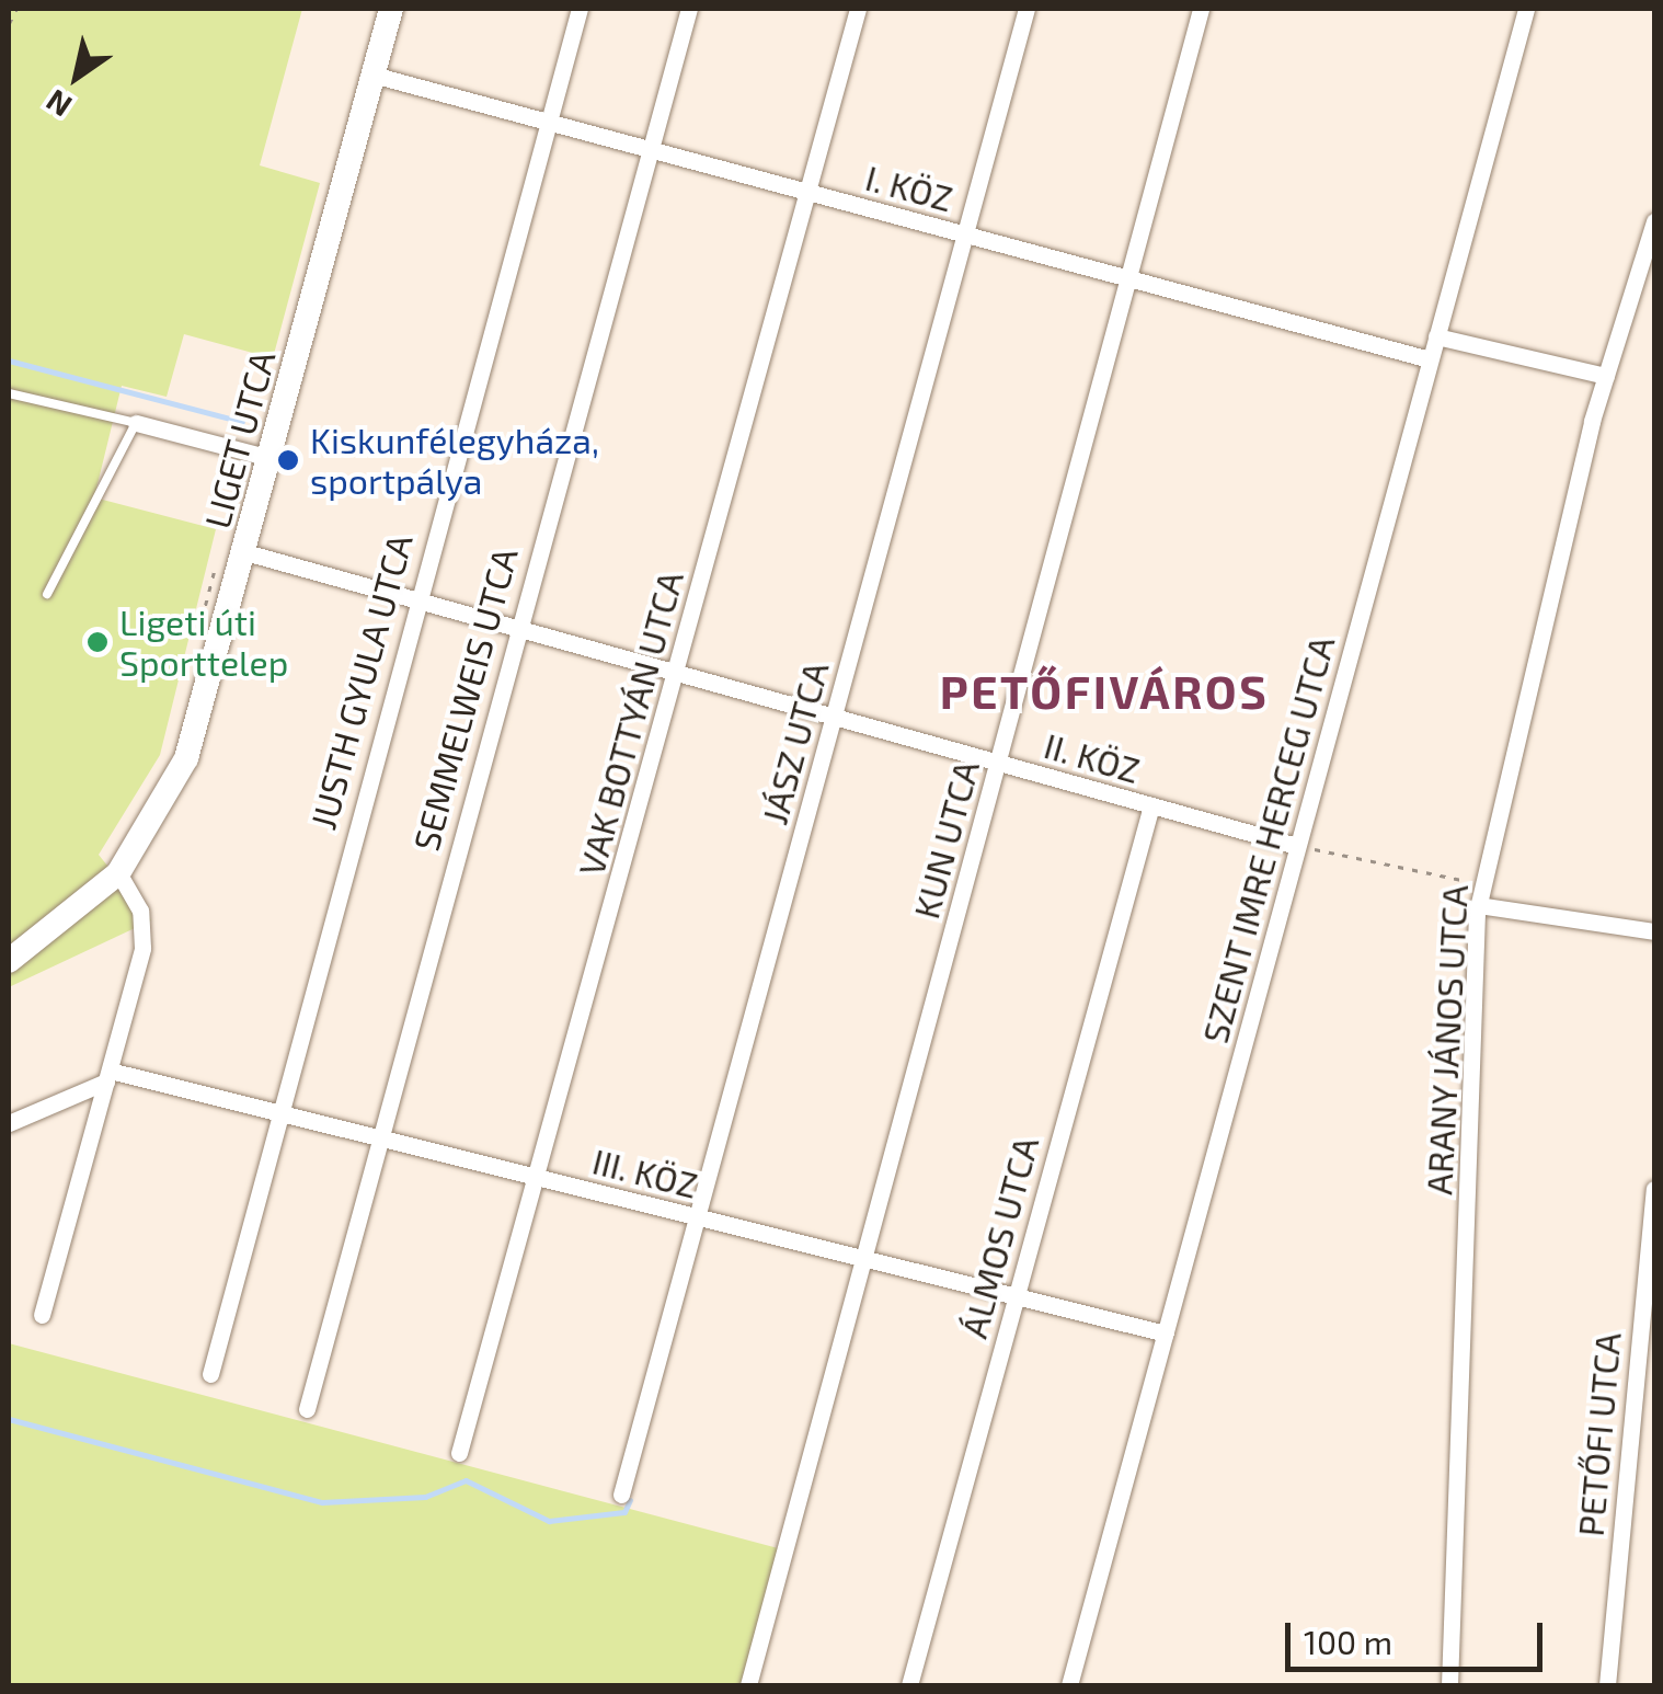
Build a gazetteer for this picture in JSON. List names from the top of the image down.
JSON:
{
  "streets": {
    "main road": ["LIGET UTCA"],
    "street": [
      "I. KÖZ",
      "JUSTH GYULA UTCA",
      "SEMMELWEIS UTCA",
      "VAK BOTTYÁN UTCA",
      "JÁSZ UTCA",
      "II. KÖZ",
      "KUN UTCA",
      "SZENT IMRE HERCEG UTCA",
      "ARANY JÁNOS UTCA",
      "III. KÖZ",
      "ÁLMOS UTCA",
      "PETŐFI UTCA"
    ]
  },
  "crossings": [
    ["I. KÖZ", "LIGET UTCA"],
    ["I. KÖZ", "JUSTH GYULA UTCA"],
    ["I. KÖZ", "SEMMELWEIS UTCA"],
    ["I. KÖZ", "VAK BOTTYÁN UTCA"],
    ["I. KÖZ", "JÁSZ UTCA"],
    ["I. KÖZ", "KUN UTCA"],
    ["I. KÖZ", "SZENT IMRE HERCEG UTCA"],
    ["LIGET UTCA", "II. KÖZ"],
    ["JUSTH GYULA UTCA", "II. KÖZ"],
    ["JUSTH GYULA UTCA", "III. KÖZ"],
    ["SEMMELWEIS UTCA", "II. KÖZ"],
    ["SEMMELWEIS UTCA", "III. KÖZ"],
    ["VAK BOTTYÁN UTCA", "II. KÖZ"],
    ["VAK BOTTYÁN UTCA", "III. KÖZ"],
    ["JÁSZ UTCA", "II. KÖZ"],
    ["JÁSZ UTCA", "III. KÖZ"],
    ["II. KÖZ", "KUN UTCA"],
    ["II. KÖZ", "SZENT IMRE HERCEG UTCA"],
    ["II. KÖZ", "ÁLMOS UTCA"],
    ["KUN UTCA", "III. KÖZ"],
    ["SZENT IMRE HERCEG UTCA", "III. KÖZ"],
    ["III. KÖZ", "ÁLMOS UTCA"]
  ],
  "districts": ["PETŐFIVÁROS"],
  "places": ["Kiskunfélegyháza, sportpálya", "Ligeti úti Sporttelep"],
  "scale_bar": "100 m",
  "north": "bottom left"
}
